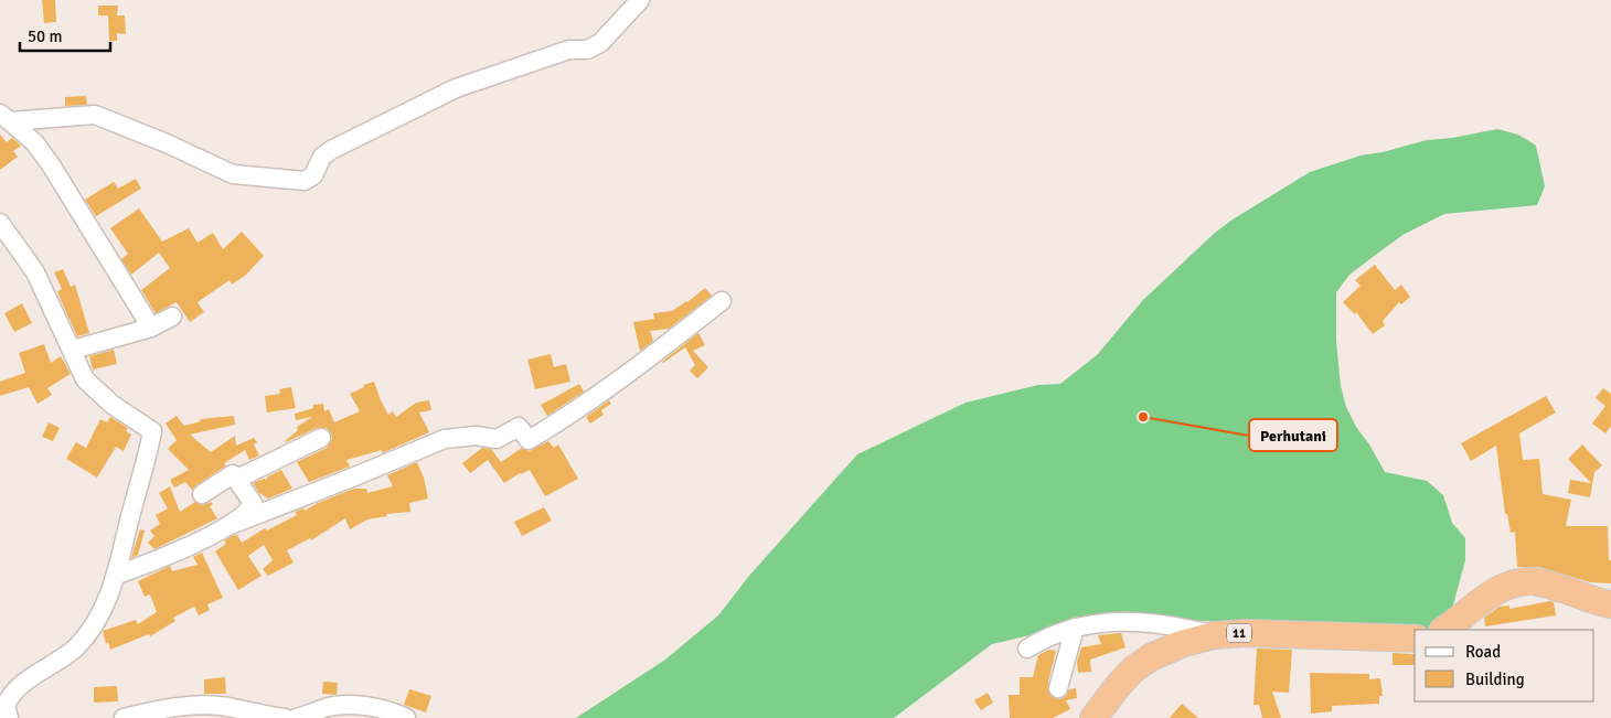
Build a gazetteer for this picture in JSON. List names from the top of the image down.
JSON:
{
  "streets": {
    "highway": ["11"]
  },
  "places": ["Perhutani"],
  "legend": ["Road", "Building"],
  "scale_bar": "50 m"
}
